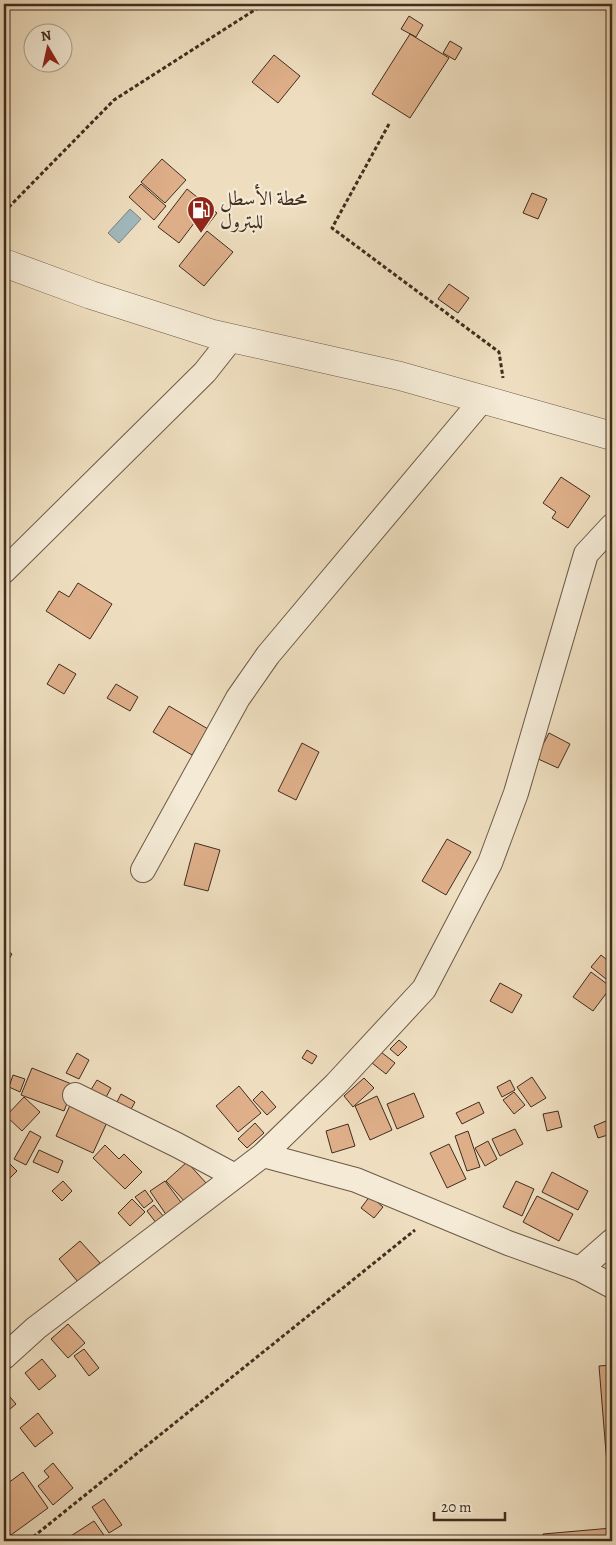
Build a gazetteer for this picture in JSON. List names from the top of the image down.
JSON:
{
  "places": {
    "fuel station": ["محطة الأسطل للبترول"]
  },
  "scale_bar": "20 m",
  "north": "top"
}
